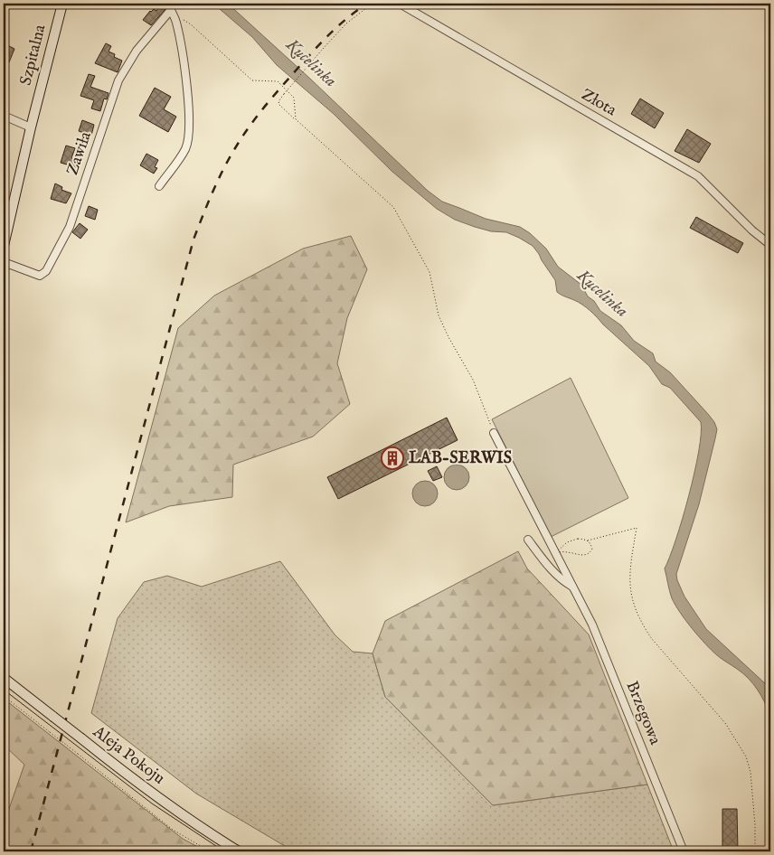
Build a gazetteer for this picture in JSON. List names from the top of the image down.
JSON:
{
  "streets": {
    "street": [
      "Szpitalna",
      "Złota",
      "Zawiła",
      "Brzegowa",
      "Aleja Pokoju"
    ]
  },
  "water": ["Kucelinka"],
  "places": {
    "building": ["LAB-SERWIS"]
  }
}
